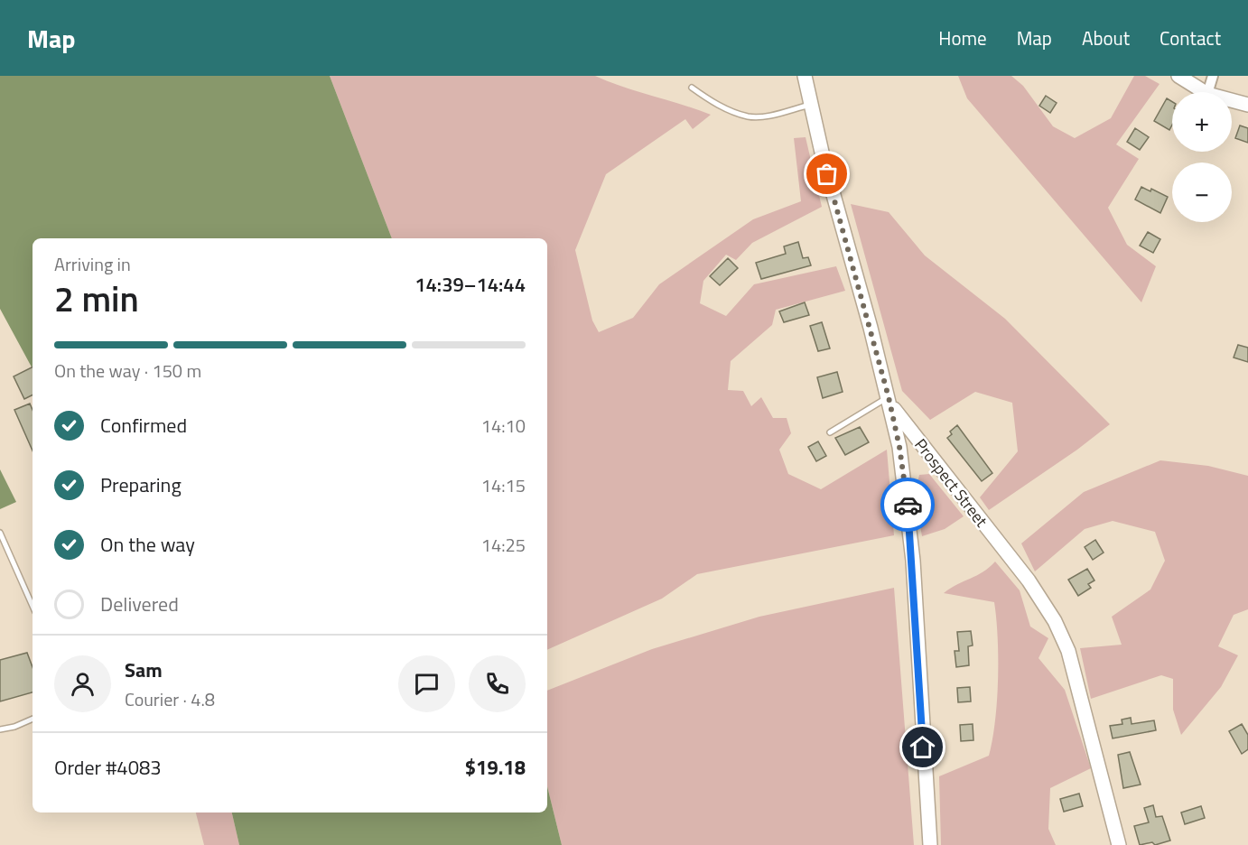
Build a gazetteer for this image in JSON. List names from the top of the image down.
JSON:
{
  "streets": {
    "main road": ["Prospect Street"]
  },
  "page": {
    "header": "Map",
    "nav": [
      "Home",
      "Map",
      "About",
      "Contact"
    ],
    "map_buttons": ["+", "−"],
    "heading": ["2 min", "Arriving in", "14:39–14:44"],
    "panel": [
      "Sam",
      "Courier · 4.8",
      "Order #4083",
      "$19.18"
    ],
    "bar": "On the way · 150 m",
    "list": [
      ["Confirmed", "14:10"],
      ["Preparing", "14:15"],
      ["On the way", "14:25"],
      "Delivered"
    ]
  }
}
